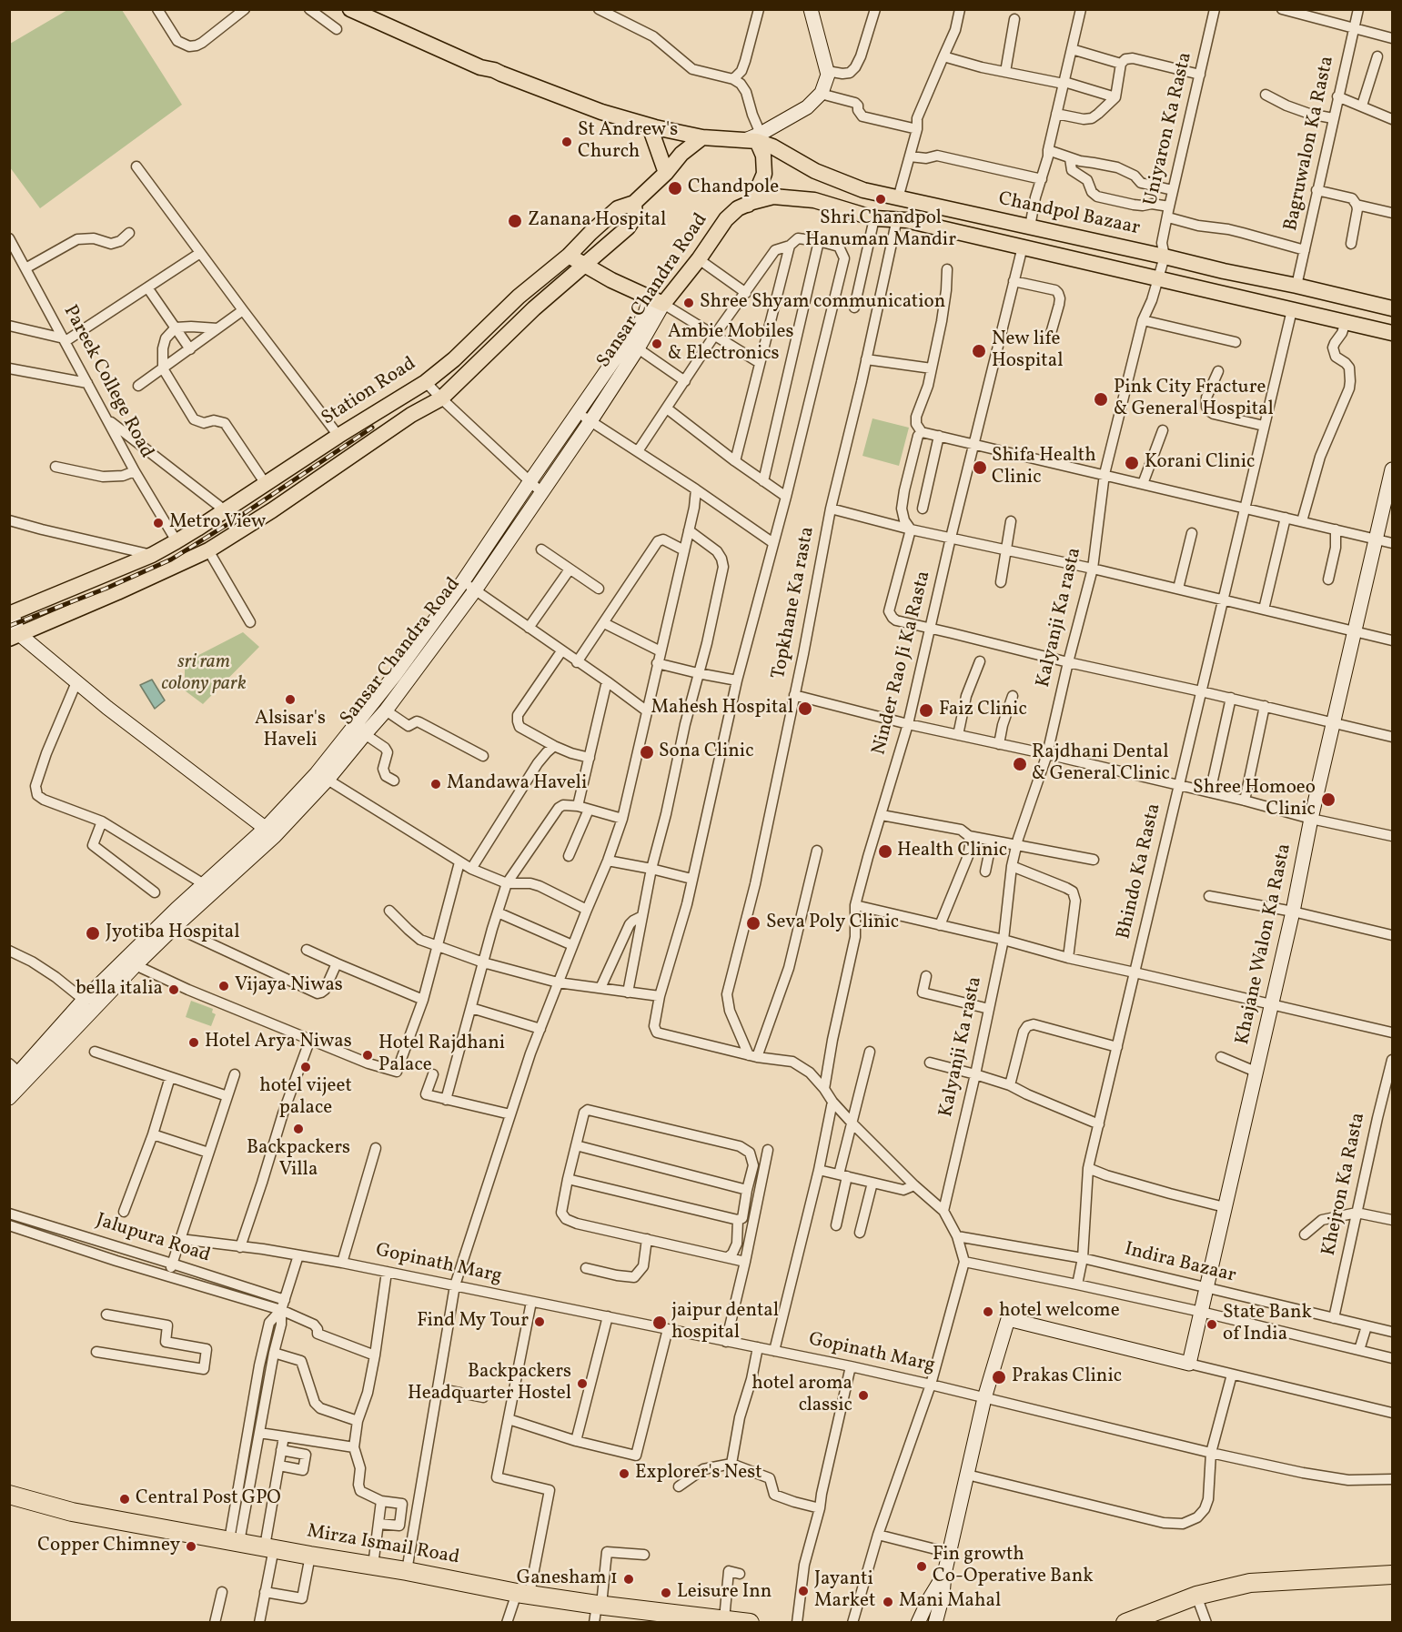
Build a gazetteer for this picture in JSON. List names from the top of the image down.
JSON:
{
  "streets": {
    "highway": ["Mirza Ismail Road"],
    "main road": ["Chandpol Bazaar", "Sansar Chandra Road", "Station Road"],
    "street": [
      "Uniyaron Ka Rasta",
      "Bagruwalon Ka Rasta",
      "Pareek College Road",
      "Topkhane Ka rasta",
      "Kalyanji Ka rasta",
      "Ninder Rao Ji Ka Rasta",
      "Bhindo Ka Rasta",
      "Khajane Walon Ka Rasta",
      "Khejron Ka Rasta",
      "Jalupura Road",
      "Indira Bazaar",
      "Gopinath Marg"
    ]
  },
  "crossings": [
    ["Uniyaron Ka Rasta", "Chandpol Bazaar"],
    ["Uniyaron Ka Rasta", "Kalyanji Ka rasta"],
    ["Bagruwalon Ka Rasta", "Chandpol Bazaar"],
    ["Chandpol Bazaar", "Sansar Chandra Road"],
    ["Chandpol Bazaar", "Station Road"],
    ["Chandpol Bazaar", "Topkhane Ka rasta"],
    ["Chandpol Bazaar", "Kalyanji Ka rasta"],
    ["Chandpol Bazaar", "Ninder Rao Ji Ka Rasta"],
    ["Chandpol Bazaar", "Bhindo Ka Rasta"],
    ["Pareek College Road", "Station Road"],
    ["Bhindo Ka Rasta", "Indira Bazaar"],
    ["Khajane Walon Ka Rasta", "Indira Bazaar"],
    ["Khejron Ka Rasta", "Indira Bazaar"]
  ],
  "parks": ["sri ram colony park"],
  "places": [
    "St Andrew's Church",
    "Chandpole",
    "Shri Chandpol Hanuman Mandir",
    "Zanana Hospital",
    "Shree Shyam communication",
    "Ambie Mobiles & Electronics",
    "New life Hospital",
    "Pink City Fracture & General Hospital",
    "Korani Clinic",
    "Shifa Health Clinic",
    "Metro View",
    "Alsisar's Haveli",
    "Mahesh Hospital",
    "Faiz Clinic",
    "Sona Clinic",
    "Rajdhani Dental & General Clinic",
    "Mandawa Haveli",
    "Shree Homoeo Clinic",
    "Health Clinic",
    "Seva Poly Clinic",
    "Jyotiba Hospital",
    "Vijaya Niwas",
    "bella italia",
    "Hotel Arya Niwas",
    "Hotel Rajdhani Palace",
    "hotel vijeet palace",
    "Backpackers Villa",
    "hotel welcome",
    "Find My Tour",
    "jaipur dental hospital",
    "State Bank of India",
    "Prakas Clinic",
    "Backpackers Headquarter Hostel",
    "hotel aroma classic",
    "Explorer's Nest",
    "Central Post GPO",
    "Copper Chimney",
    "Fin growth Co-Operative Bank",
    "Ganesham 1",
    "Jayanti Market",
    "Leisure Inn",
    "Mani Mahal"
  ]
}
